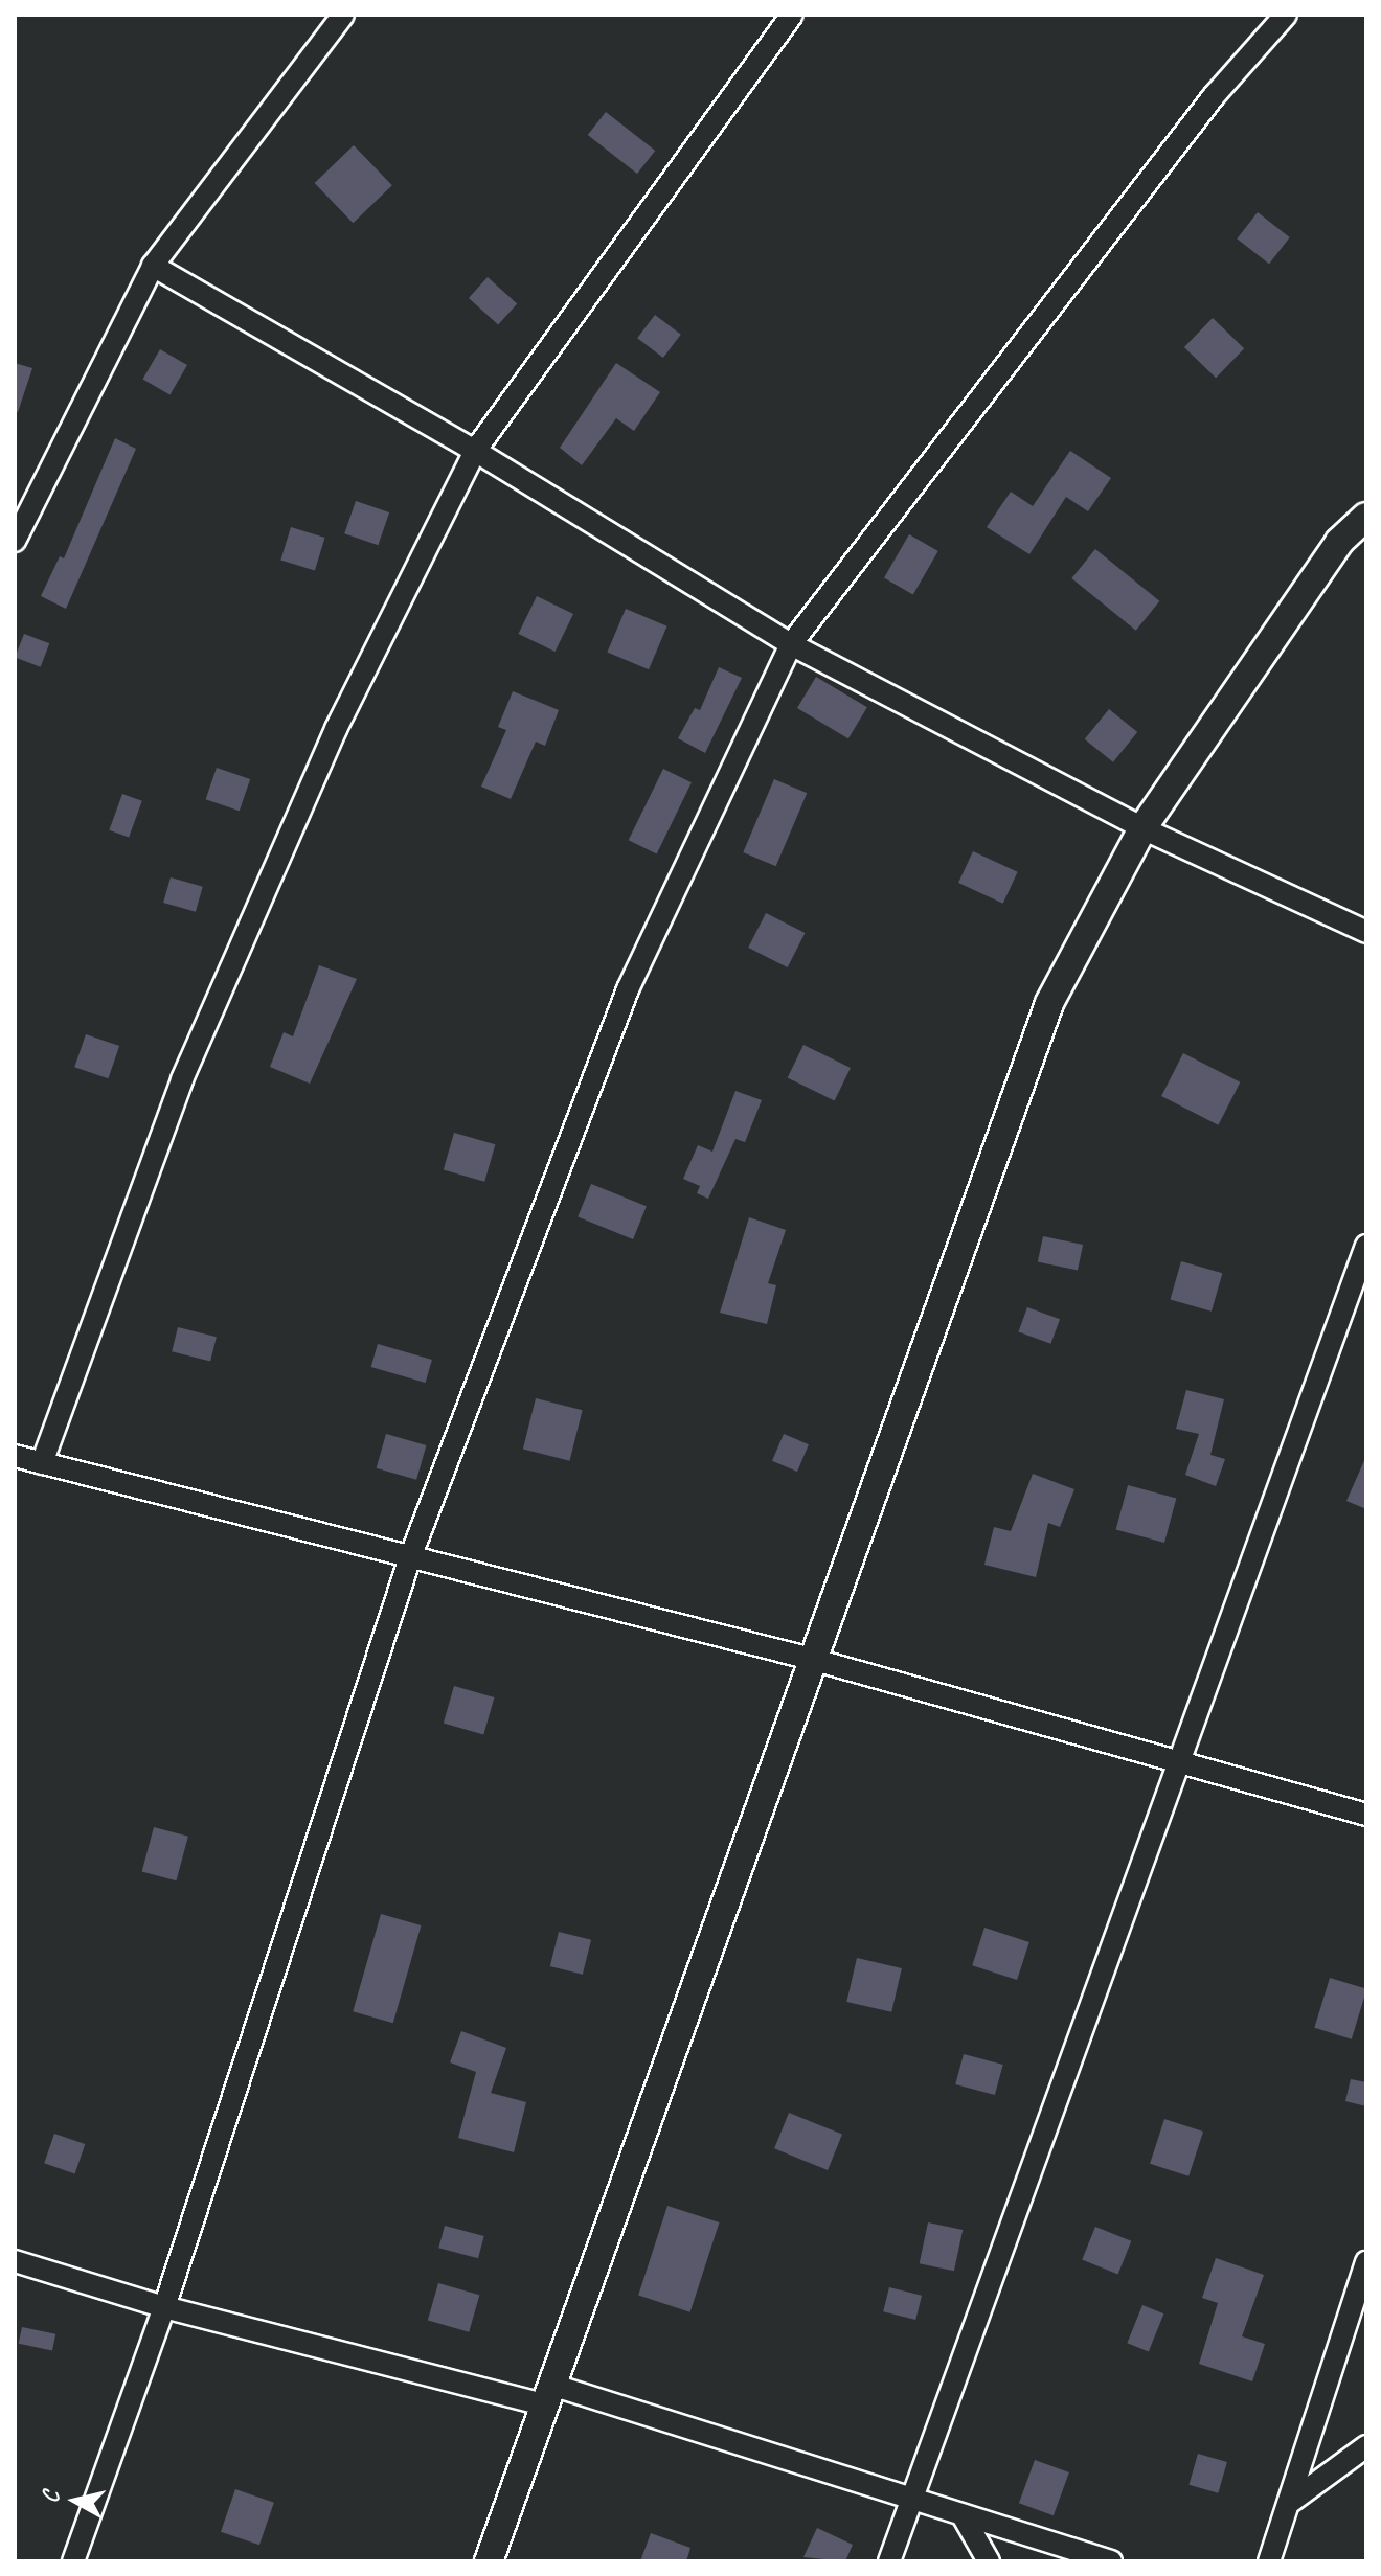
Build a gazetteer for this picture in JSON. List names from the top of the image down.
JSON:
{
  "north": "left"
}
